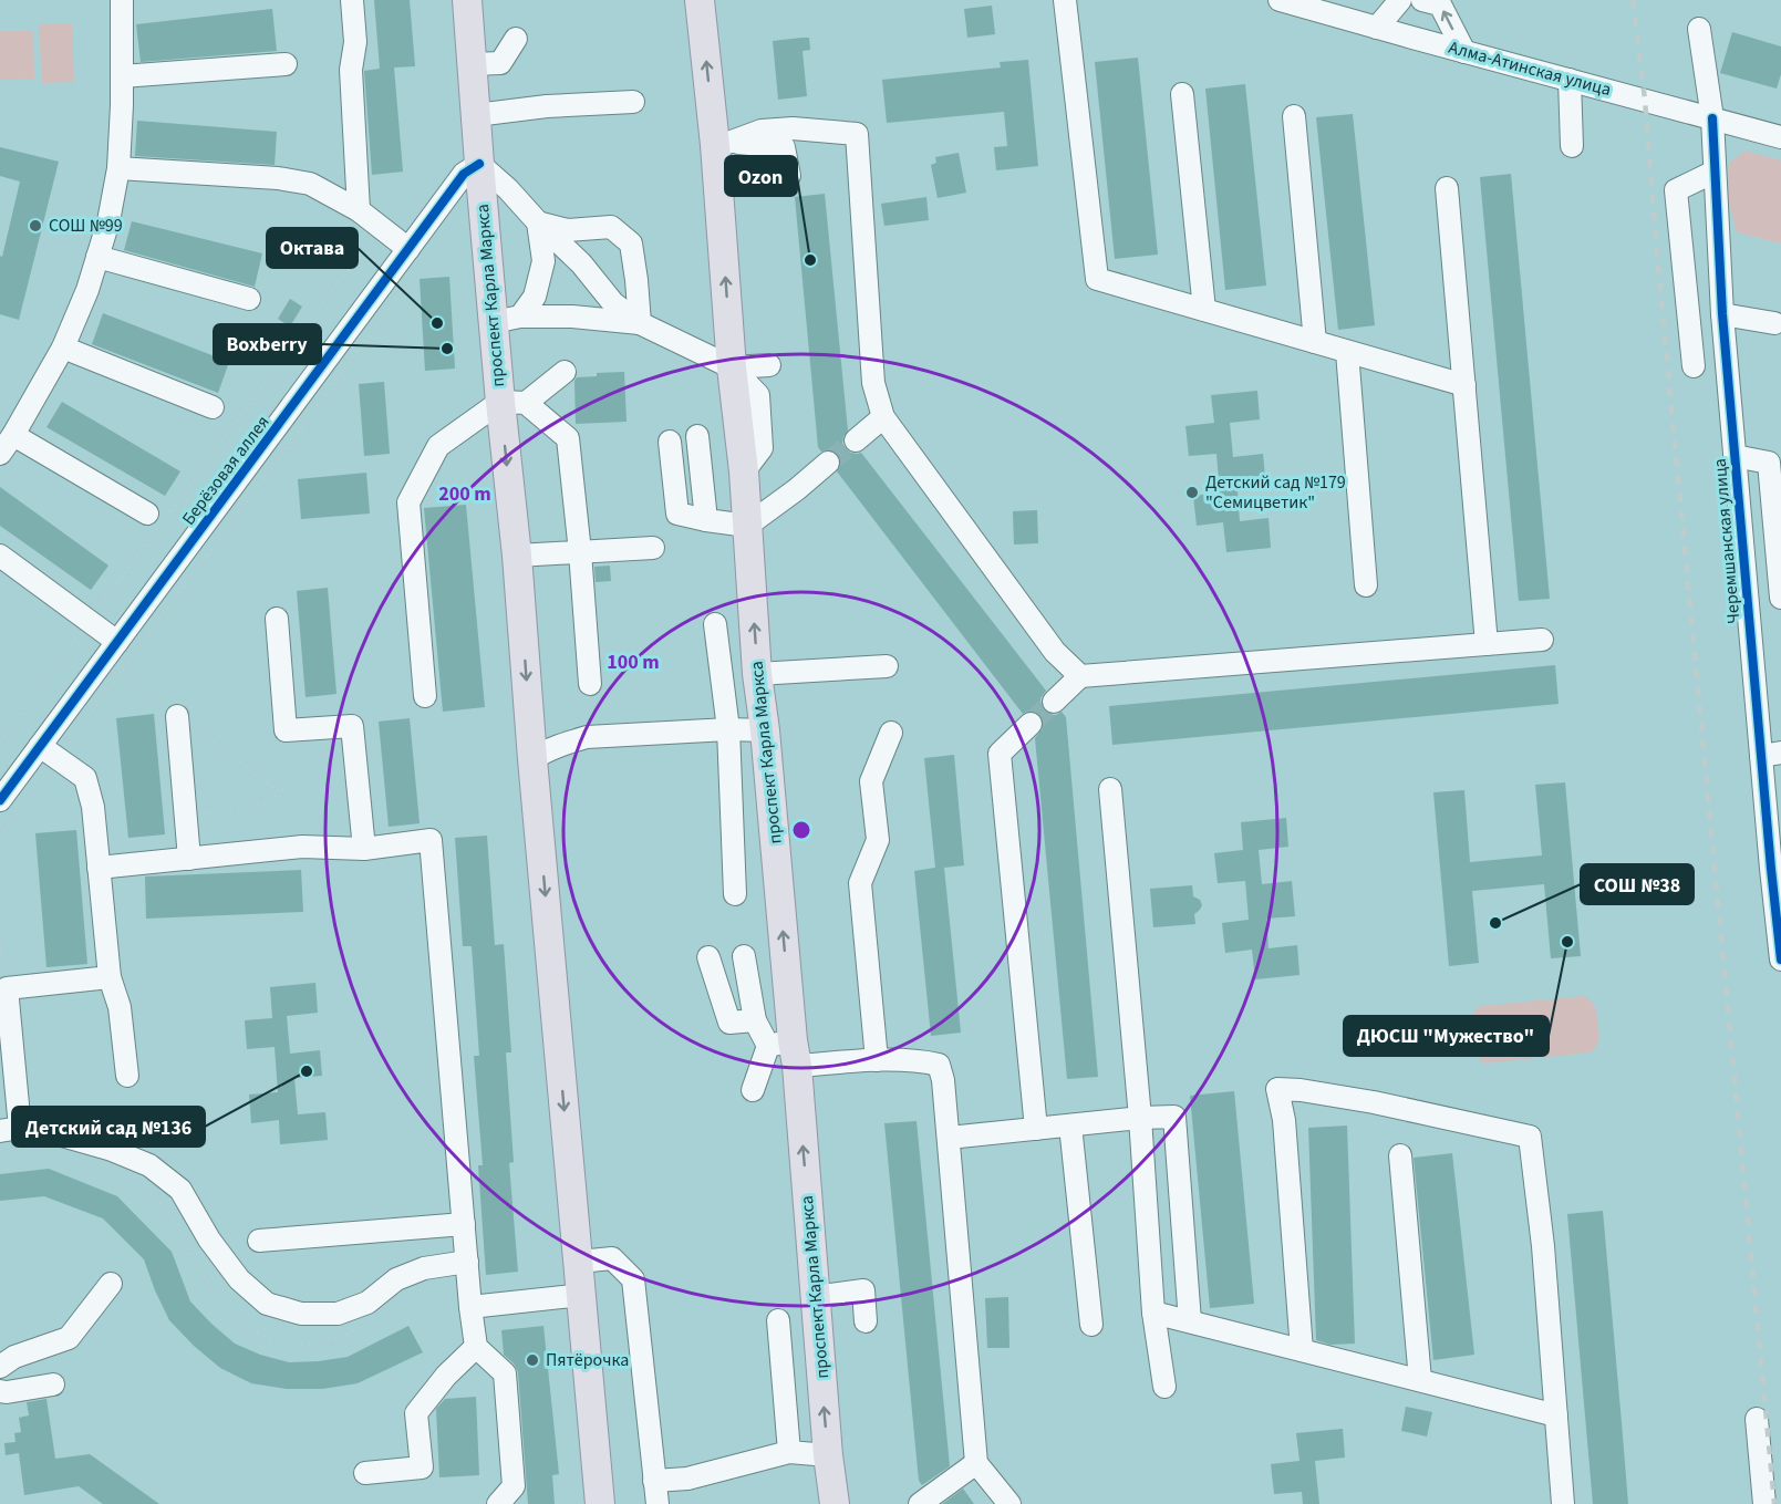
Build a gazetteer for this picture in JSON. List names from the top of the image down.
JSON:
{
  "streets": {
    "main road": ["проспект Карла Маркса"],
    "street": ["Алма-Атинская улица", "Берёзовая аллея", "Черемшанская улица"]
  },
  "crossings": [
    ["Алма-Атинская улица", "Черемшанская улица"],
    ["проспект Карла Маркса", "Берёзовая аллея"]
  ],
  "places": [
    "СОШ №99",
    "Ozon",
    "Октава",
    "Boxberry",
    "Детский сад №179 \"Семицветик\"",
    "СОШ №38",
    "ДЮСШ \"Мужество\"",
    "Детский сад №136",
    "Пятёрочка"
  ],
  "rings": ["200 m", "100 m"]
}
